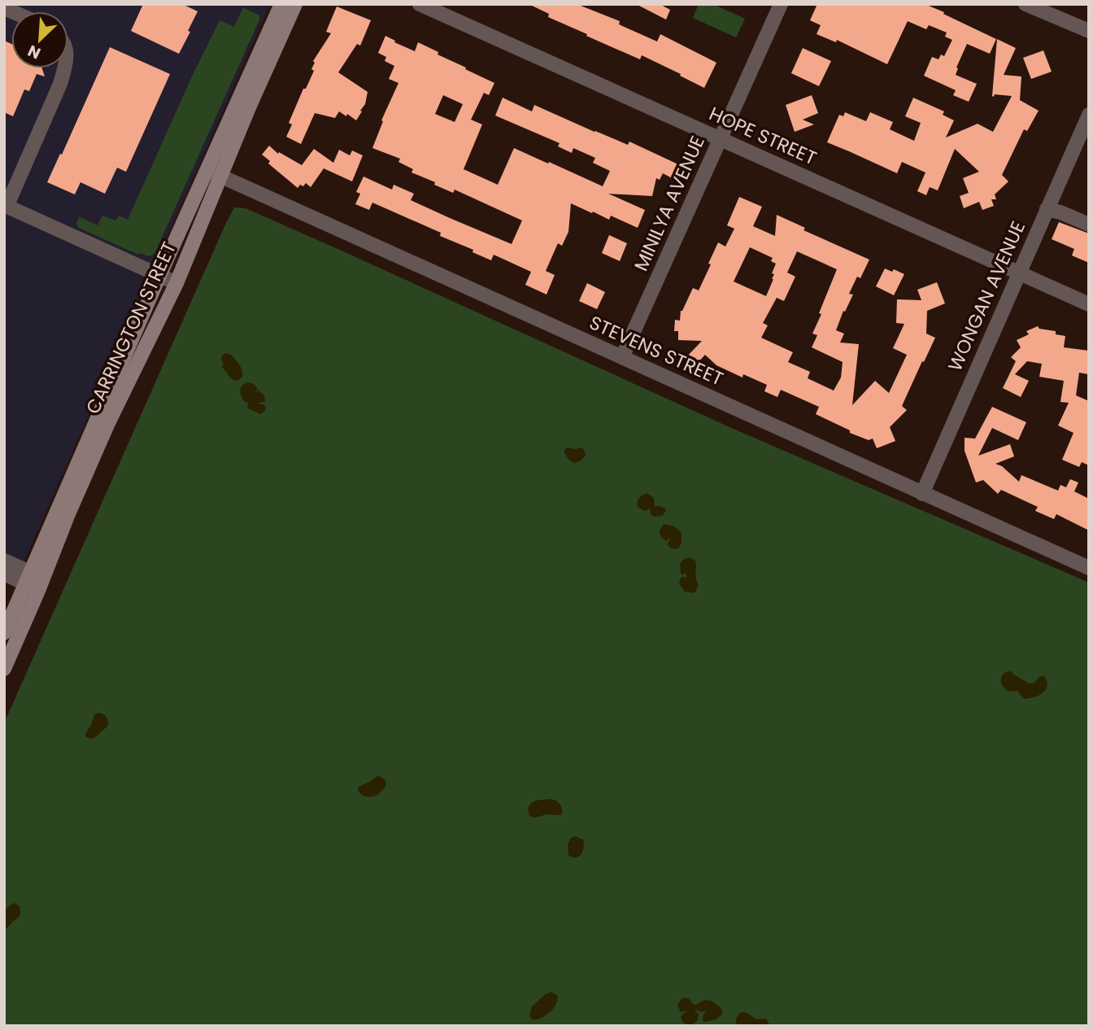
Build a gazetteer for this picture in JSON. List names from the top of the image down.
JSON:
{
  "streets": {
    "main road": ["CARRINGTON STREET"],
    "street": [
      "HOPE STREET",
      "MINILYA AVENUE",
      "WONGAN AVENUE",
      "STEVENS STREET"
    ]
  },
  "crossings": [
    ["HOPE STREET", "MINILYA AVENUE"],
    ["HOPE STREET", "WONGAN AVENUE"],
    ["MINILYA AVENUE", "STEVENS STREET"],
    ["WONGAN AVENUE", "STEVENS STREET"],
    ["CARRINGTON STREET", "STEVENS STREET"]
  ],
  "north": "bottom left"
}
